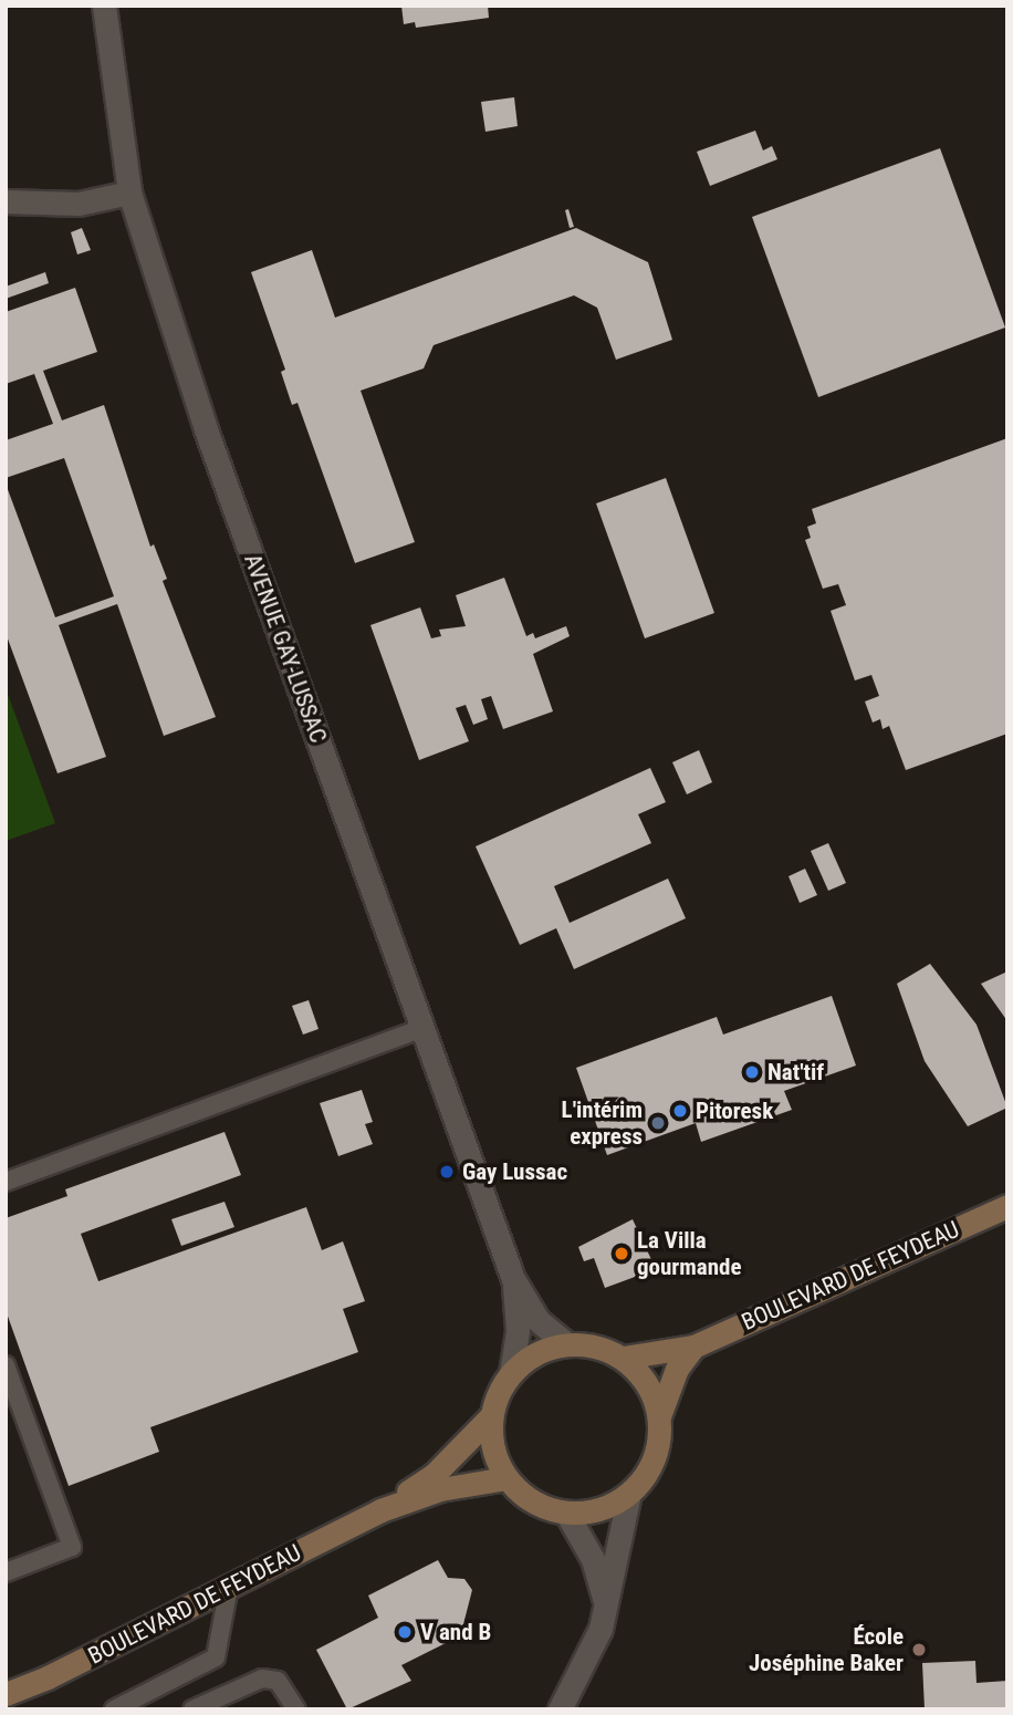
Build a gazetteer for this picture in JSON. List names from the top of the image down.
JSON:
{
  "streets": {
    "main road": ["BOULEVARD DE FEYDEAU"],
    "street": ["AVENUE GAY-LUSSAC"]
  },
  "crossings": [
    ["AVENUE GAY-LUSSAC", "BOULEVARD DE FEYDEAU"]
  ],
  "places": [
    "Nat'tif",
    "Pitoresk",
    "L'intérim express",
    "Gay Lussac",
    "La Villa gourmande",
    "V and B",
    "École Joséphine Baker"
  ]
}
